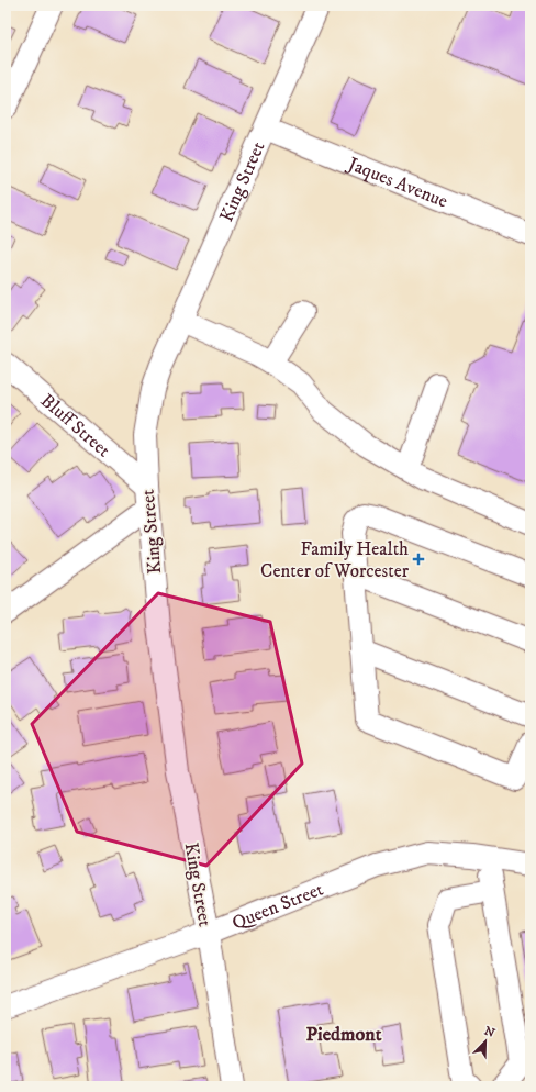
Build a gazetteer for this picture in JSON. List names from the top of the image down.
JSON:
{
  "streets": {
    "street": [
      "King Street",
      "Jaques Avenue",
      "Bluff Street",
      "Queen Street"
    ]
  },
  "crossings": [
    ["King Street", "Jaques Avenue"],
    ["King Street", "Bluff Street"],
    ["King Street", "Queen Street"]
  ],
  "districts": ["Piedmont"],
  "places": {
    "health": ["Family Health Center of Worcester"]
  },
  "north": "top right"
}
